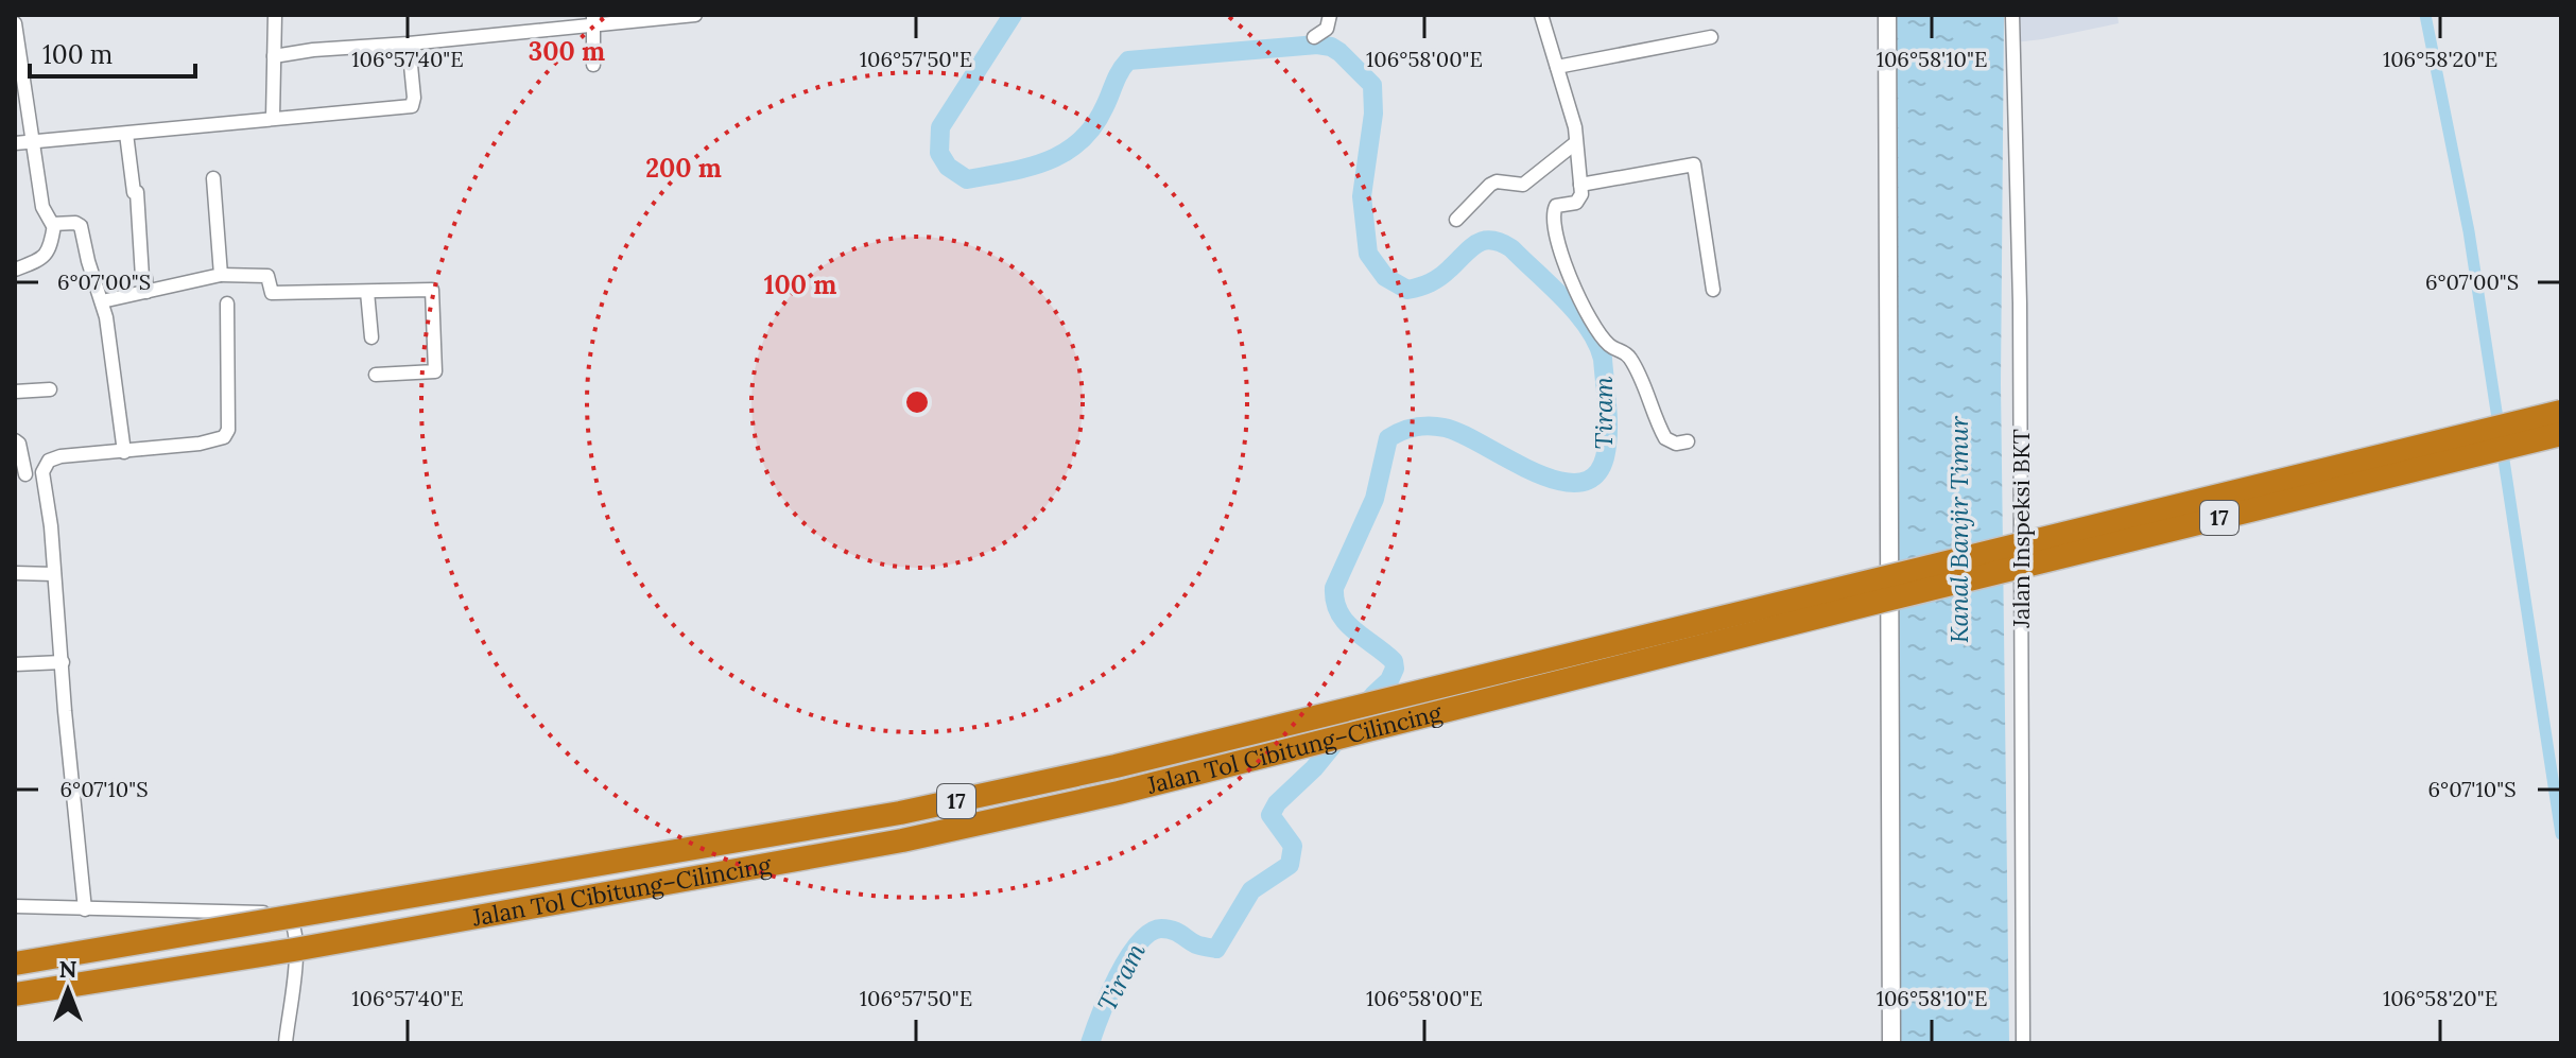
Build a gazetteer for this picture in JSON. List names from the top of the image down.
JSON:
{
  "streets": {
    "highway": ["17", "Jalan Tol Cibitung–Cilincing"],
    "street": ["Jalan Inspeksi BKT"]
  },
  "water": ["Tiram", "Kanal Banjir Timur"],
  "scale_bar": "100 m",
  "north": "top",
  "coordinates": [
    "106°57'40\"E",
    "106°57'50\"E",
    "106°58'00\"E",
    "106°58'10\"E",
    "106°58'20\"E",
    "6°07'00\"S",
    "6°07'10\"S"
  ],
  "rings": ["300 m", "200 m", "100 m"]
}
